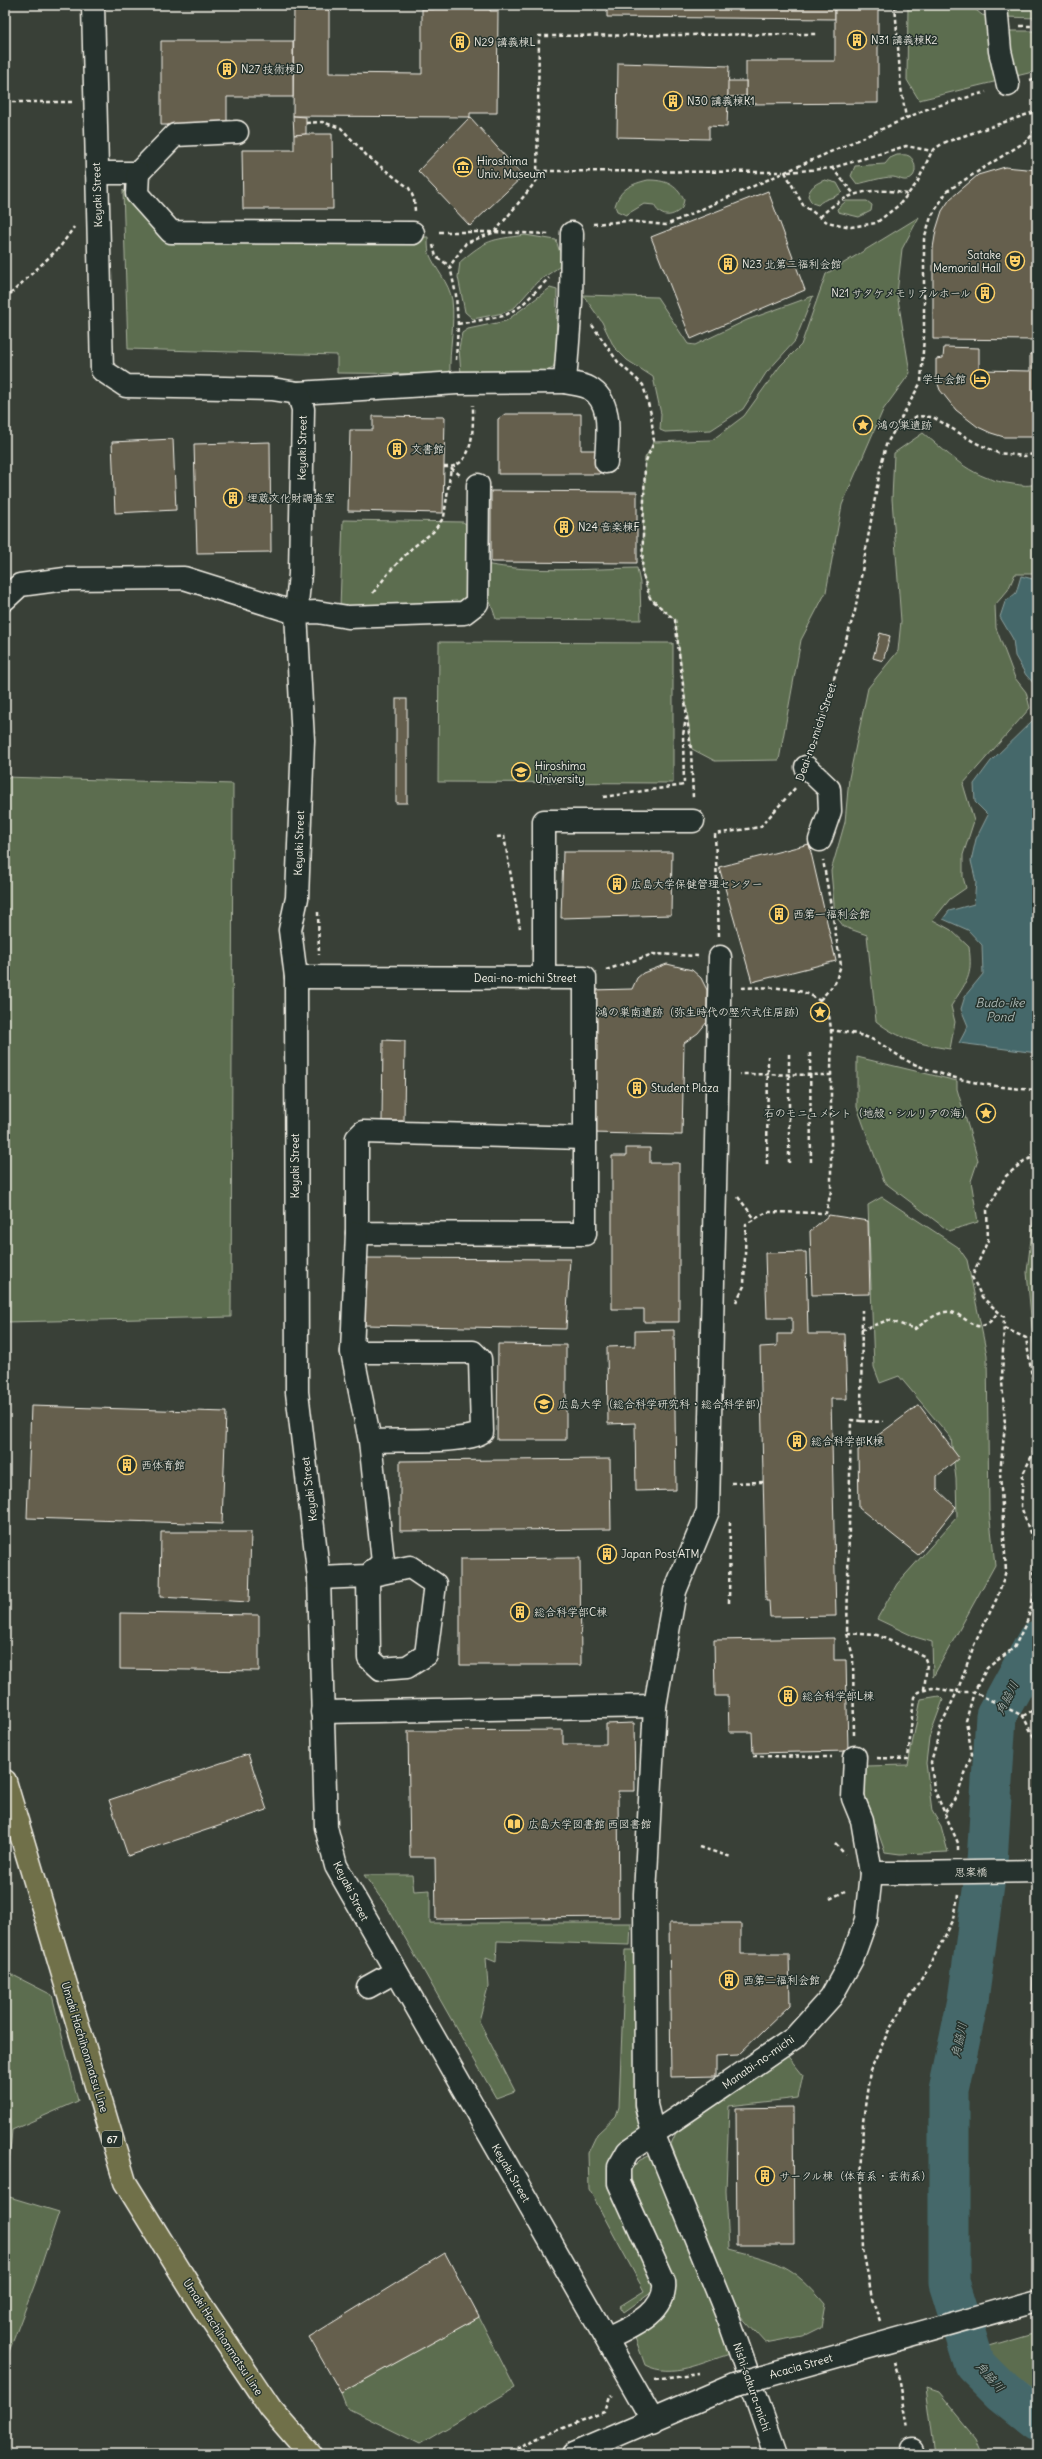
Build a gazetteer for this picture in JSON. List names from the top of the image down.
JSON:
{
  "streets": {
    "main road": ["Umaki Hachihonmatsu Line", "67"],
    "street": [
      "Keyaki Street",
      "Deai-no-michi Street",
      "思案橋",
      "Manabi-no-michi",
      "Acacia Street",
      "Nishi-sakura-michi"
    ]
  },
  "crossings": [
    ["Keyaki Street", "Deai-no-michi Street"],
    ["Keyaki Street", "Manabi-no-michi"],
    ["Keyaki Street", "Acacia Street"],
    ["Deai-no-michi Street", "Nishi-sakura-michi"],
    ["思案橋", "Manabi-no-michi"],
    ["Manabi-no-michi", "Nishi-sakura-michi"]
  ],
  "water": ["Budo-ike Pond", "角脇川"],
  "places": {
    "building": [
      "N31 講義棟K2",
      "N29 講義棟L",
      "N27 技術棟D",
      "N30 講義棟K1",
      "N23 北第二福利会館",
      "N21 サタケメモリアルホール",
      "文書館",
      "埋蔵文化財調査室",
      "N24 音楽棟F",
      "広島大学保健管理センター",
      "西第一福利会館",
      "Student Plaza",
      "総合科学部K棟",
      "西体育館",
      "Japan Post ATM",
      "総合科学部C棟",
      "総合科学部L棟",
      "西第二福利会館",
      "サークル棟（体育系・芸術系）"
    ],
    "museum": ["Hiroshima Univ. Museum"],
    "theatre": ["Satake Memorial Hall"],
    "hotel": ["学士会館"],
    "place": ["鴻の巣遺跡", "鴻の巣南遺跡（弥生時代の竪穴式住居跡）", "石のモニュメント（地殻・シルリアの海）"],
    "school or university": ["Hiroshima University", "広島大学（総合科学研究科・総合科学部）"],
    "library": ["広島大学図書館 西図書館"]
  }
}
